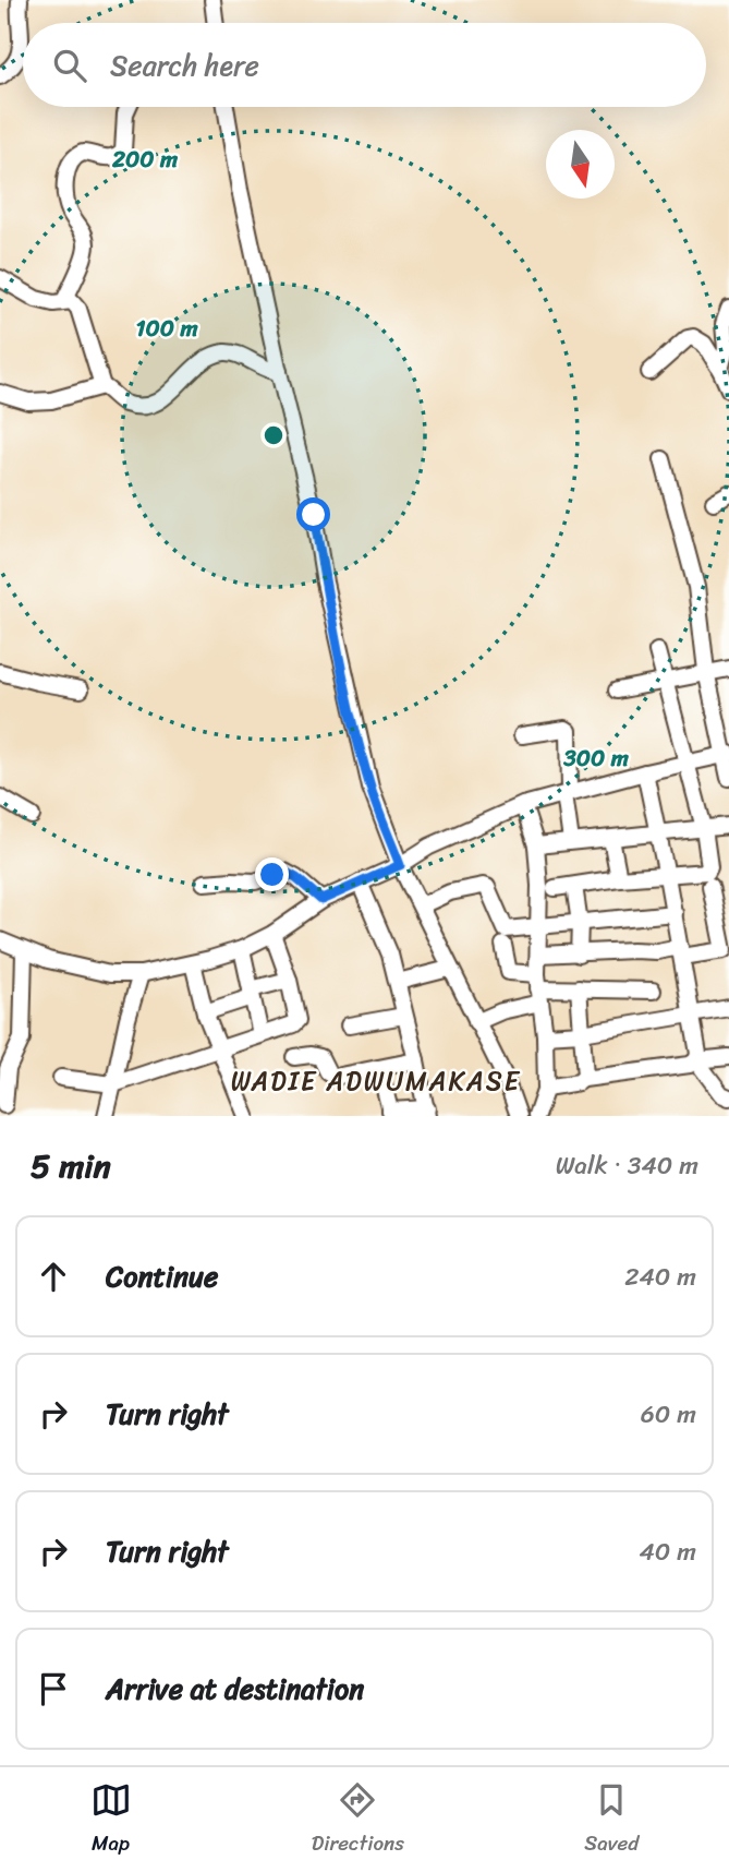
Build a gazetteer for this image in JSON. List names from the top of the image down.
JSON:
{
  "districts": ["WADIE ADWUMAKASE"],
  "north": "bottom",
  "page": {
    "search": "Search here",
    "heading": ["5 min", "Walk · 340 m"],
    "list": [
      ["Continue", "240 m"],
      ["Turn right", "60 m"],
      ["Turn right", "40 m"],
      "Arrive at destination"
    ],
    "nav": ["Map", "Directions", "Saved"]
  },
  "rings": ["200 m", "100 m", "300 m"]
}
